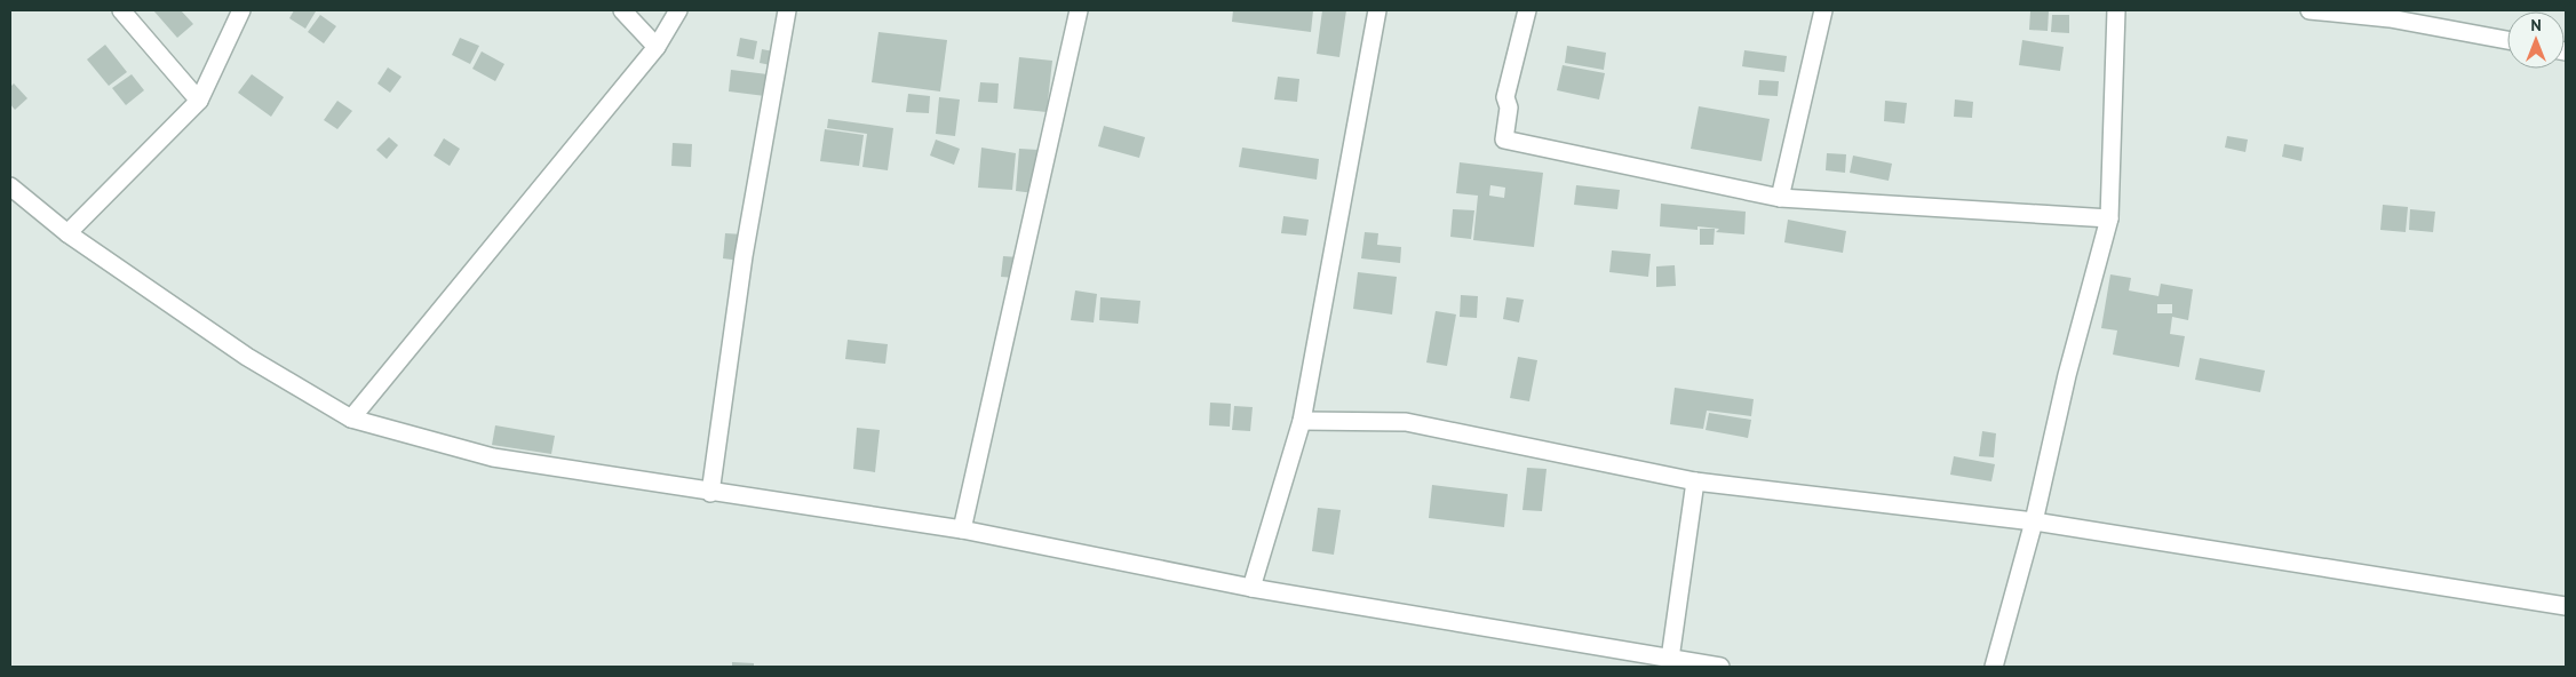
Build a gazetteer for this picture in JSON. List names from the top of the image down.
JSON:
{
  "north": "top"
}
